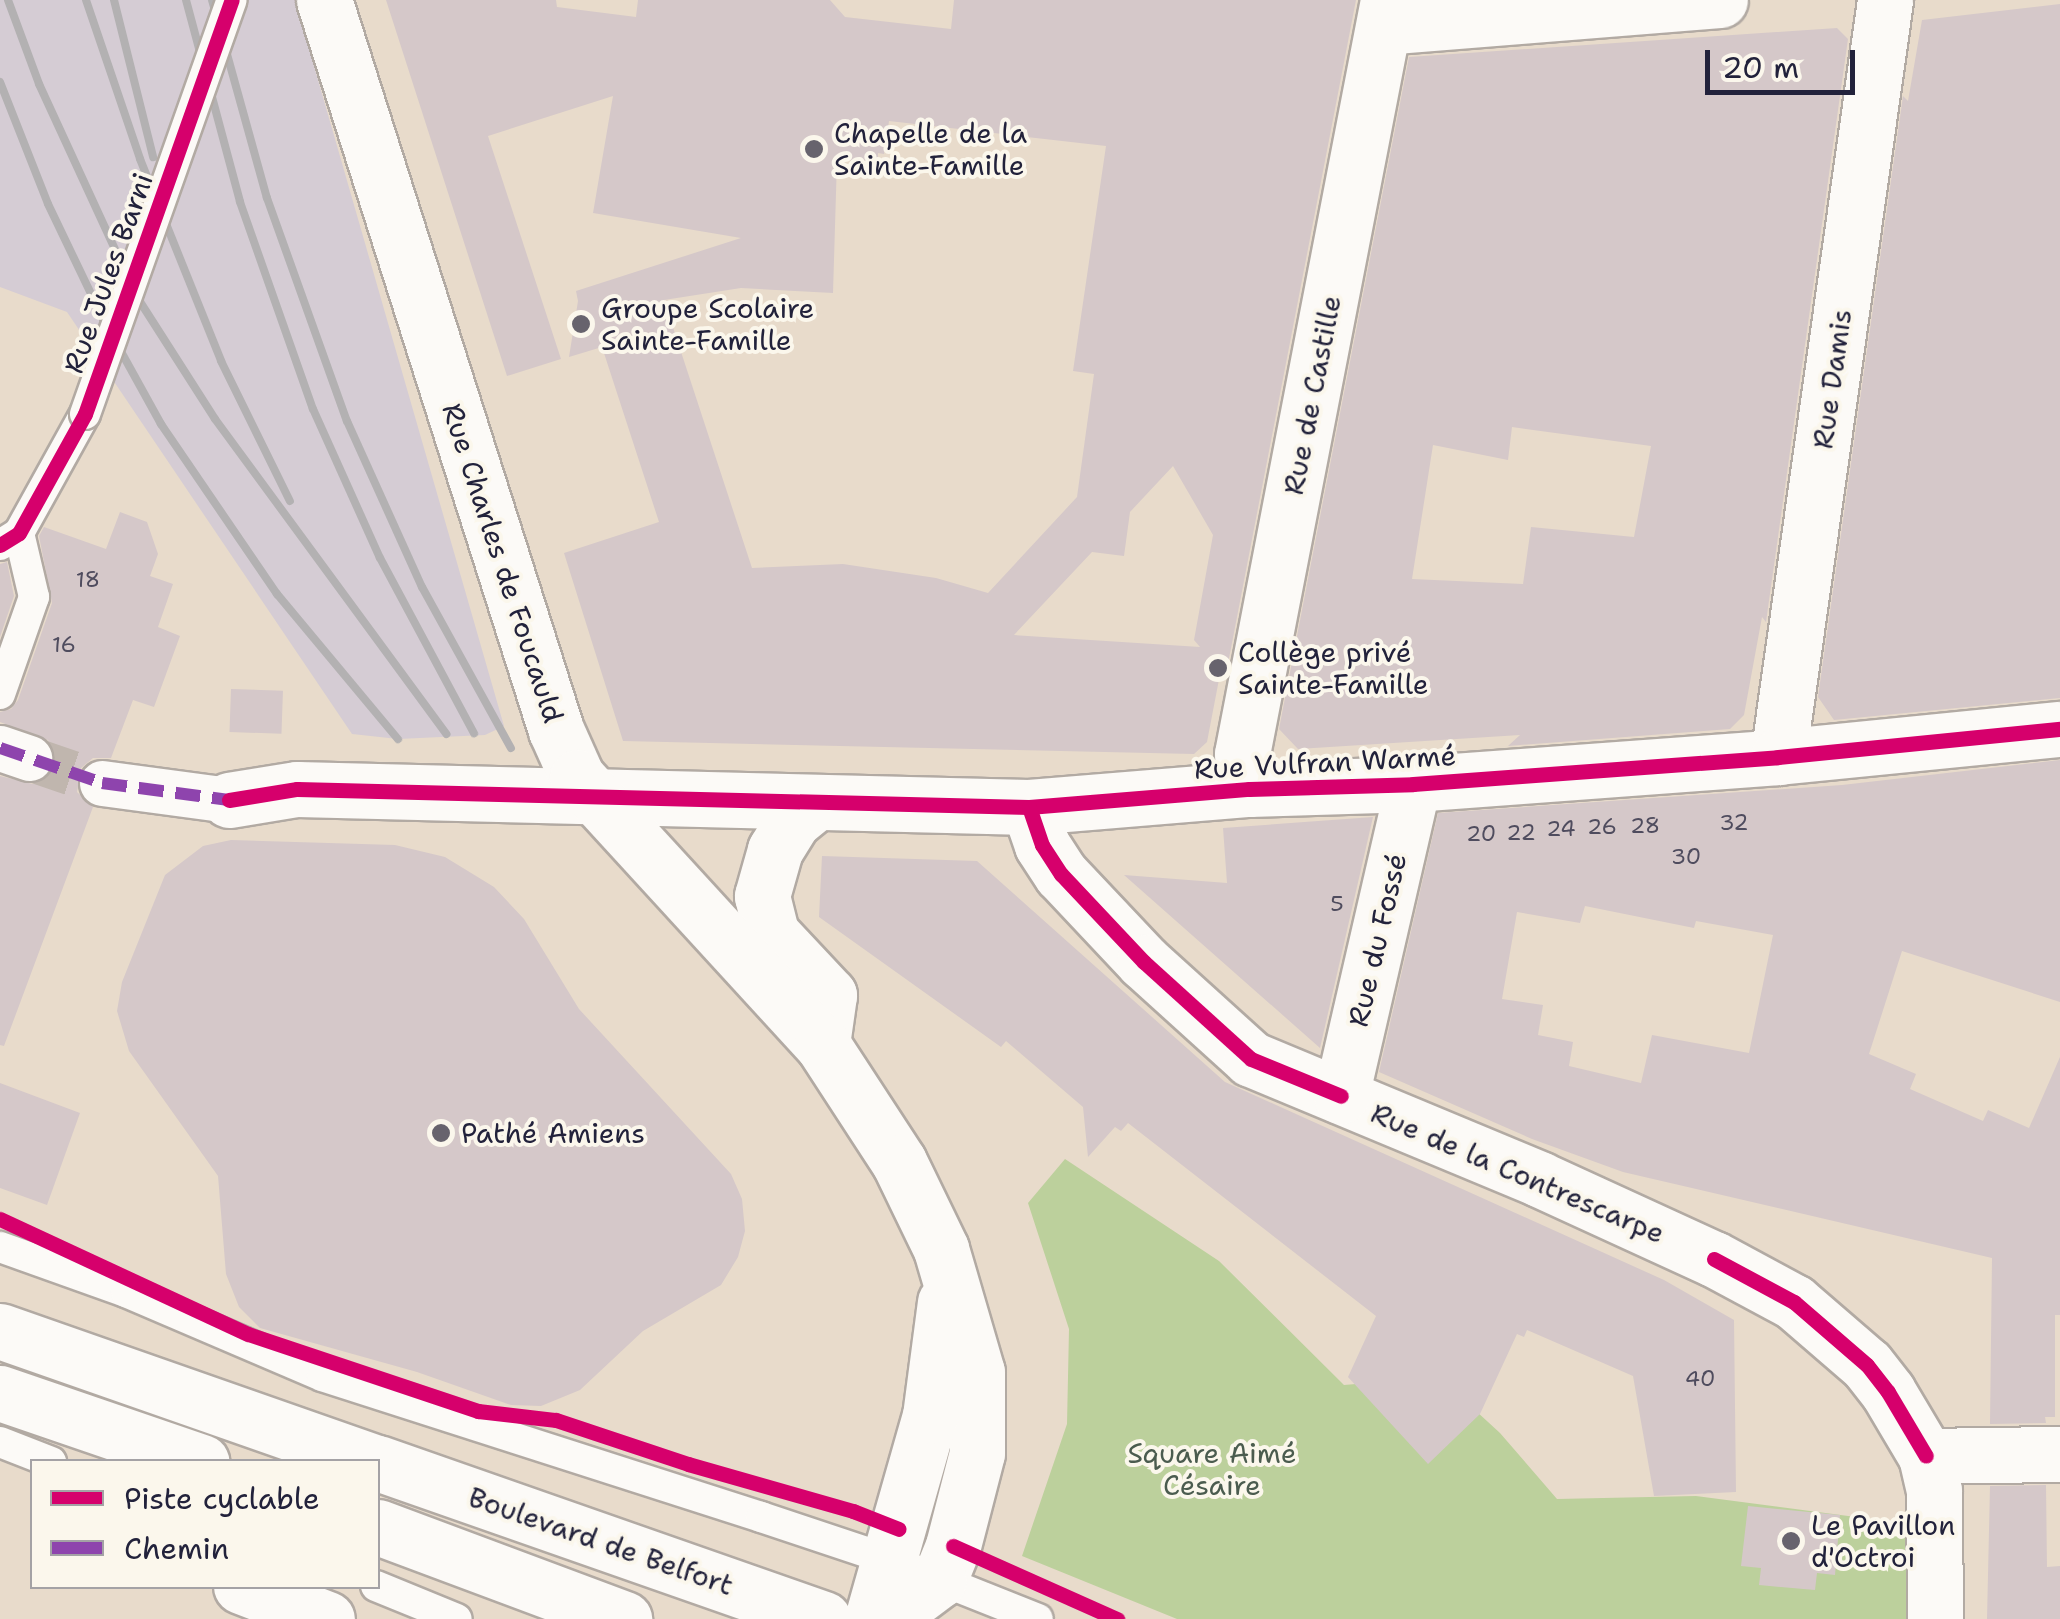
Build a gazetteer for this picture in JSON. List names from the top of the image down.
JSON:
{
  "streets": {
    "street": [
      "Rue Damis",
      "Rue de Castille",
      "Rue Charles de Foucauld",
      "Rue Vulfran Warmé",
      "Rue du Fossé",
      "Rue de la Contrescarpe",
      "Boulevard de Belfort"
    ],
    "lane": ["Rue Jules Barni"]
  },
  "crossings": [
    ["Rue Damis", "Rue Vulfran Warmé"],
    ["Rue de Castille", "Rue Vulfran Warmé"],
    ["Rue Charles de Foucauld", "Rue Vulfran Warmé"],
    ["Rue Vulfran Warmé", "Rue du Fossé"],
    ["Rue Vulfran Warmé", "Rue de la Contrescarpe"],
    ["Rue du Fossé", "Rue de la Contrescarpe"]
  ],
  "parks": ["Square Aimé Césaire"],
  "places": [
    "Chapelle de la Sainte-Famille",
    "Groupe Scolaire Sainte-Famille",
    "Collège privé Sainte-Famille",
    "Pathé Amiens",
    "Le Pavillon d'Octroi"
  ],
  "house_numbers": [
    "18",
    "16",
    "32",
    "28",
    "26",
    "24",
    "22",
    "20",
    "30",
    "5",
    "40"
  ],
  "legend": ["Piste cyclable", "Chemin"],
  "scale_bar": "20 m"
}
